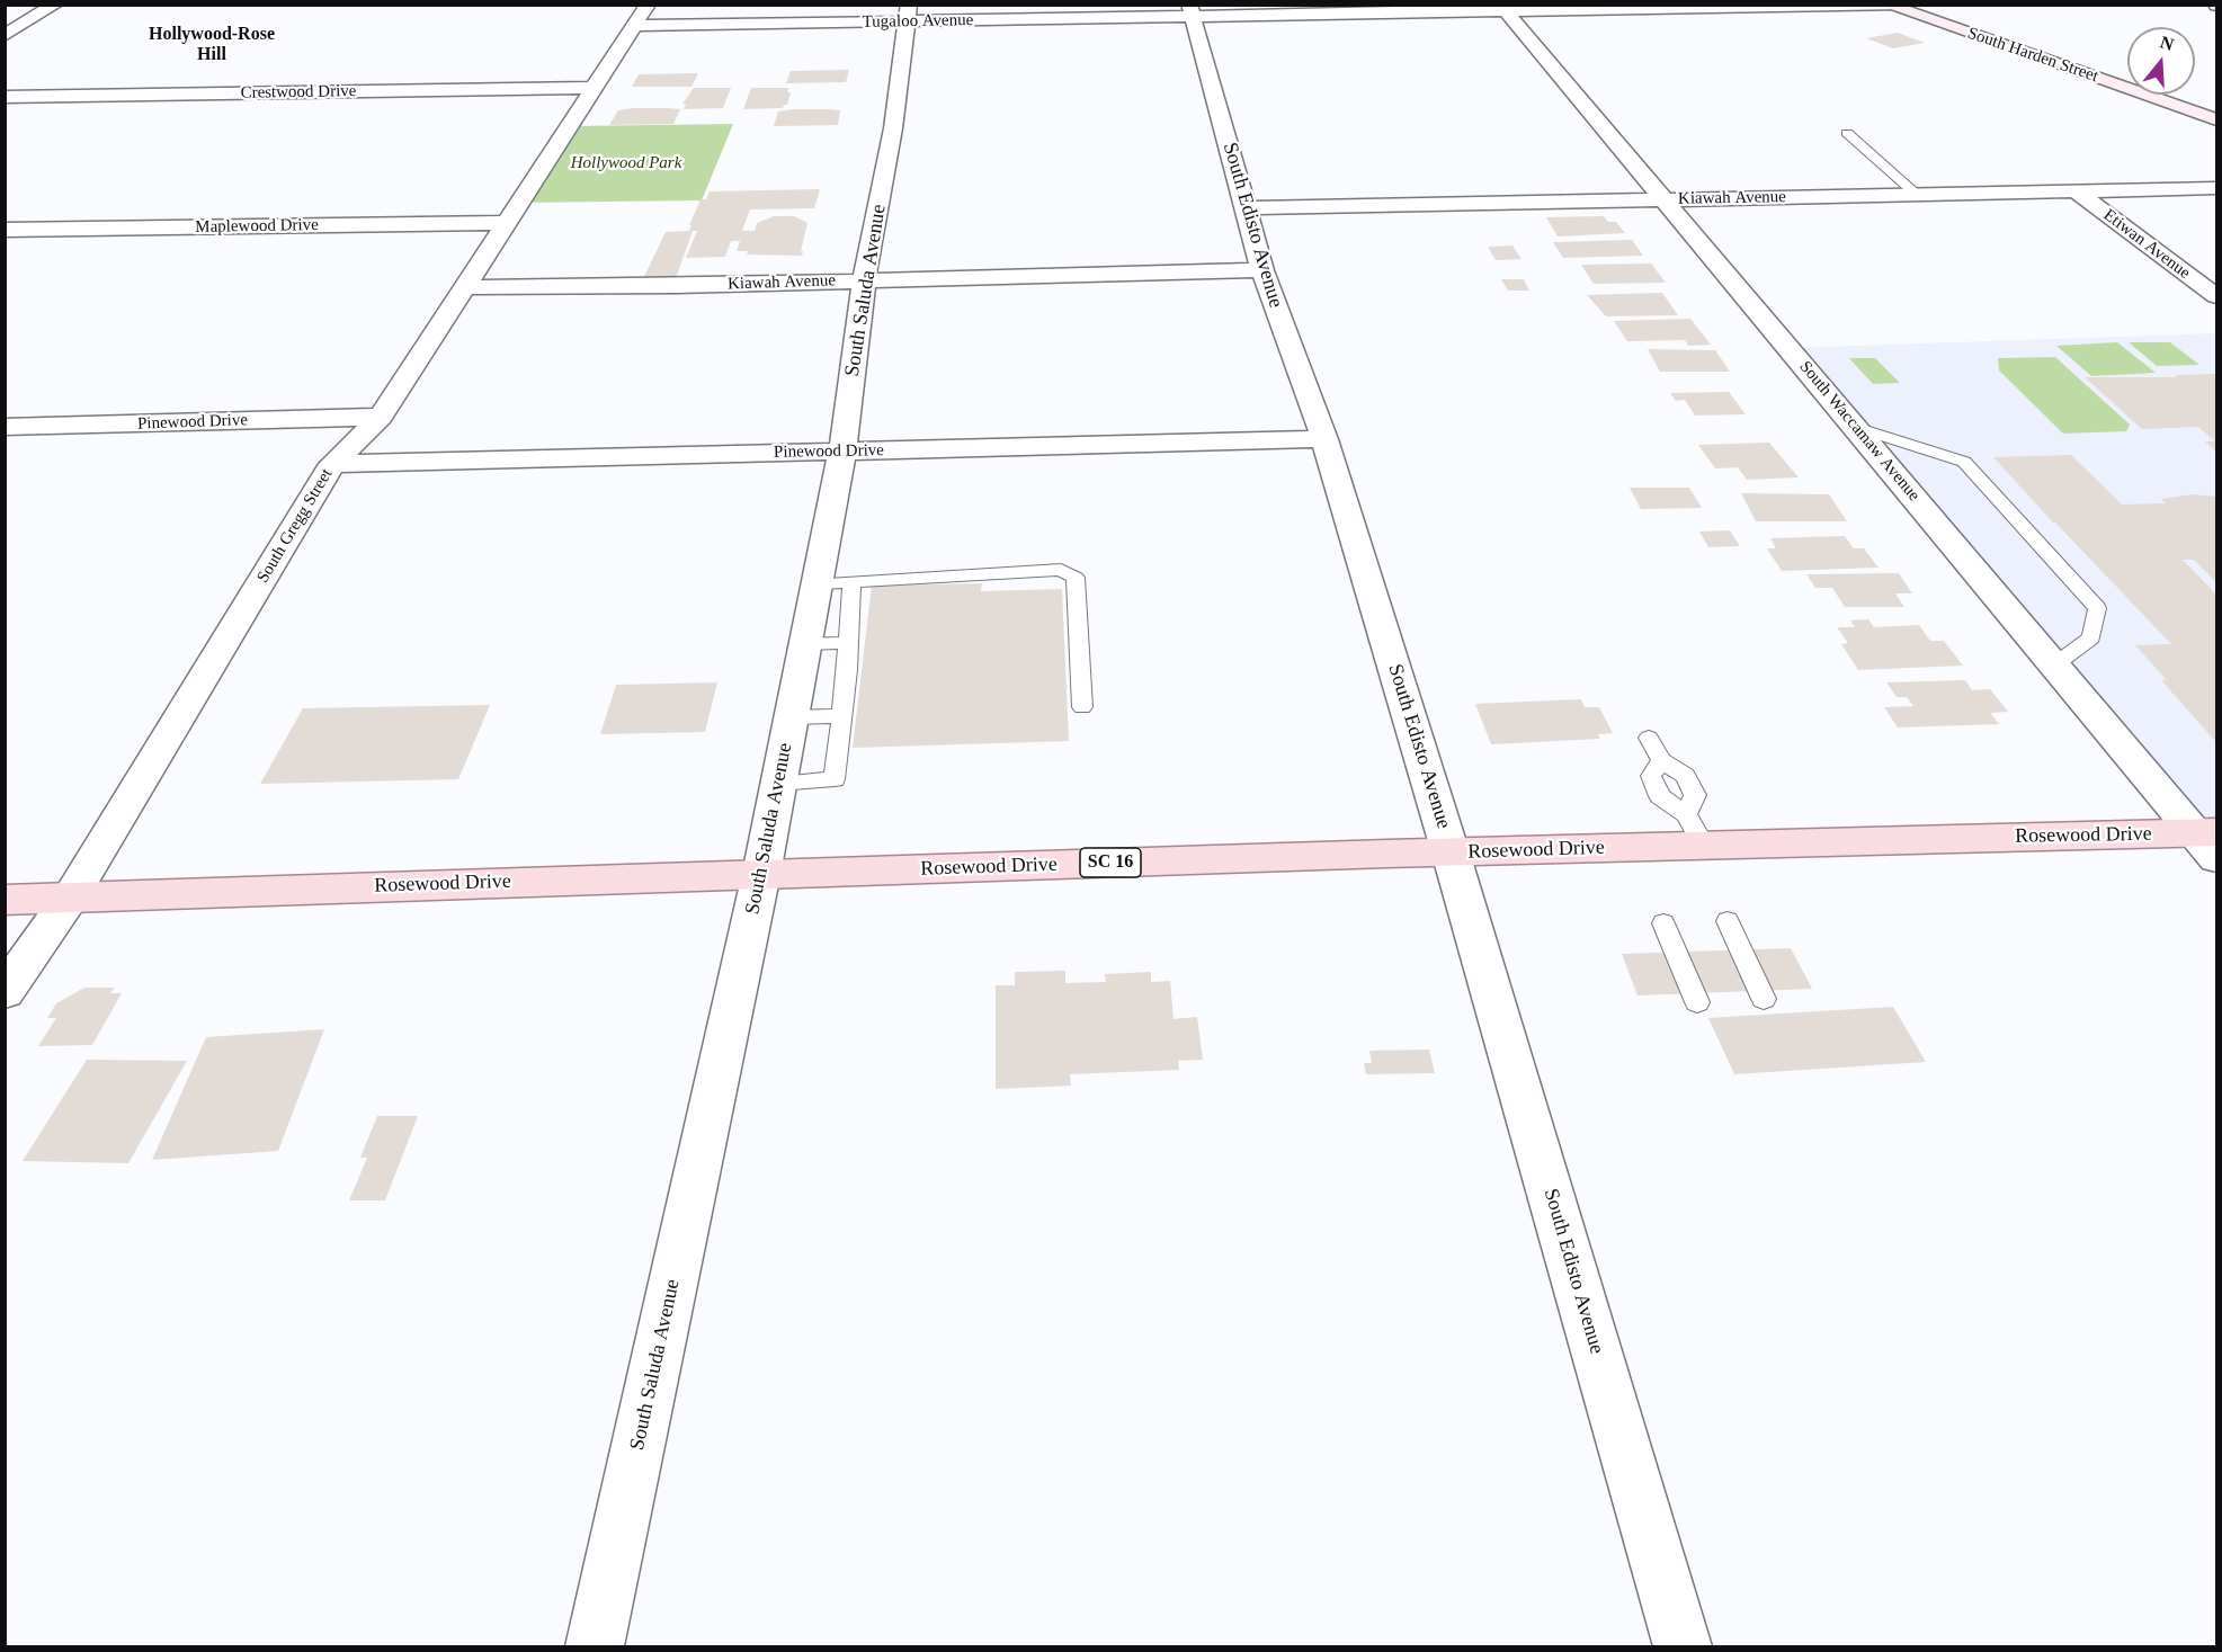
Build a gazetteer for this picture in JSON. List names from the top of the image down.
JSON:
{
  "streets": {
    "main road": ["South Harden Street", "Rosewood Drive", "SC 16"],
    "street": [
      "Tugaloo Avenue",
      "Crestwood Drive",
      "Kiawah Avenue",
      "South Edisto Avenue",
      "Maplewood Drive",
      "Etiwan Avenue",
      "South Saluda Avenue",
      "Pinewood Drive",
      "South Waccamaw Avenue",
      "South Gregg Street"
    ]
  },
  "crossings": [
    ["Tugaloo Avenue", "South Harden Street"],
    ["Tugaloo Avenue", "South Edisto Avenue"],
    ["Tugaloo Avenue", "South Saluda Avenue"],
    ["Tugaloo Avenue", "South Waccamaw Avenue"],
    ["Tugaloo Avenue", "South Gregg Street"],
    ["Crestwood Drive", "South Gregg Street"],
    ["Kiawah Avenue", "South Edisto Avenue"],
    ["Kiawah Avenue", "Etiwan Avenue"],
    ["Kiawah Avenue", "South Saluda Avenue"],
    ["Kiawah Avenue", "South Waccamaw Avenue"],
    ["Kiawah Avenue", "South Gregg Street"],
    ["South Edisto Avenue", "Pinewood Drive"],
    ["South Edisto Avenue", "Rosewood Drive"],
    ["Maplewood Drive", "South Gregg Street"],
    ["South Saluda Avenue", "Pinewood Drive"],
    ["South Saluda Avenue", "Rosewood Drive"],
    ["Pinewood Drive", "South Gregg Street"],
    ["South Waccamaw Avenue", "Rosewood Drive"],
    ["South Gregg Street", "Rosewood Drive"]
  ],
  "districts": ["Hollywood-Rose Hill"],
  "parks": ["Hollywood Park"],
  "north": "top"
}
